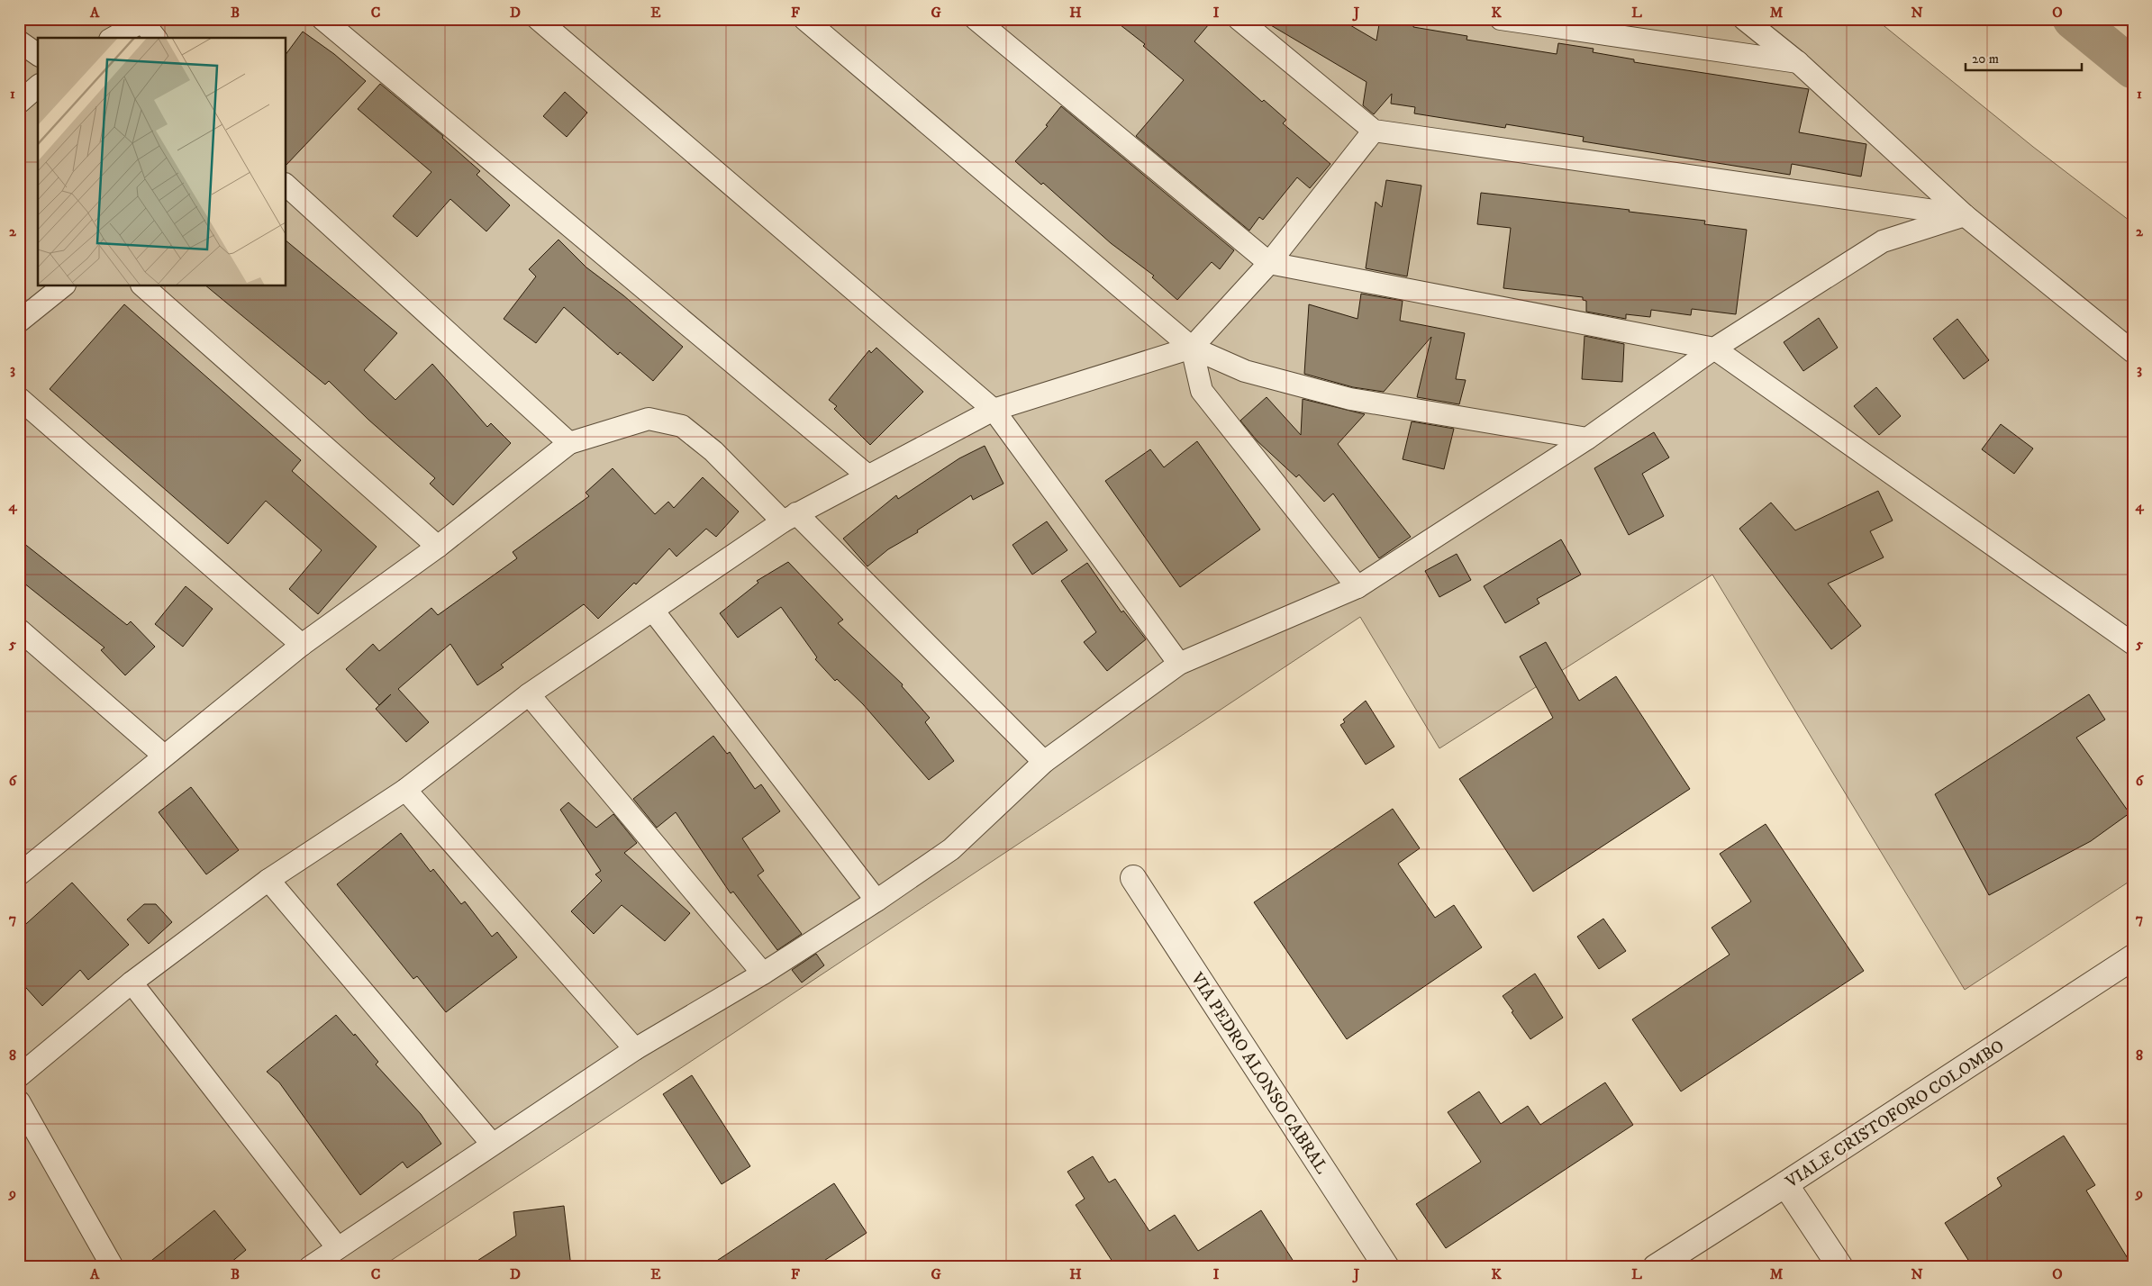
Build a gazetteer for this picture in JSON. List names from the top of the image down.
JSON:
{
  "streets": {
    "street": ["VIA PEDRO ALONSO CABRAL", "VIALE CRISTOFORO COLOMBO"]
  },
  "scale_bar": "20 m",
  "grid": {
    "columns": [
      "A",
      "B",
      "C",
      "D",
      "E",
      "F",
      "G",
      "H",
      "I",
      "J",
      "K",
      "L",
      "M",
      "N",
      "O"
    ],
    "rows": [
      "1",
      "2",
      "3",
      "4",
      "5",
      "6",
      "7",
      "8",
      "9"
    ]
  }
}
